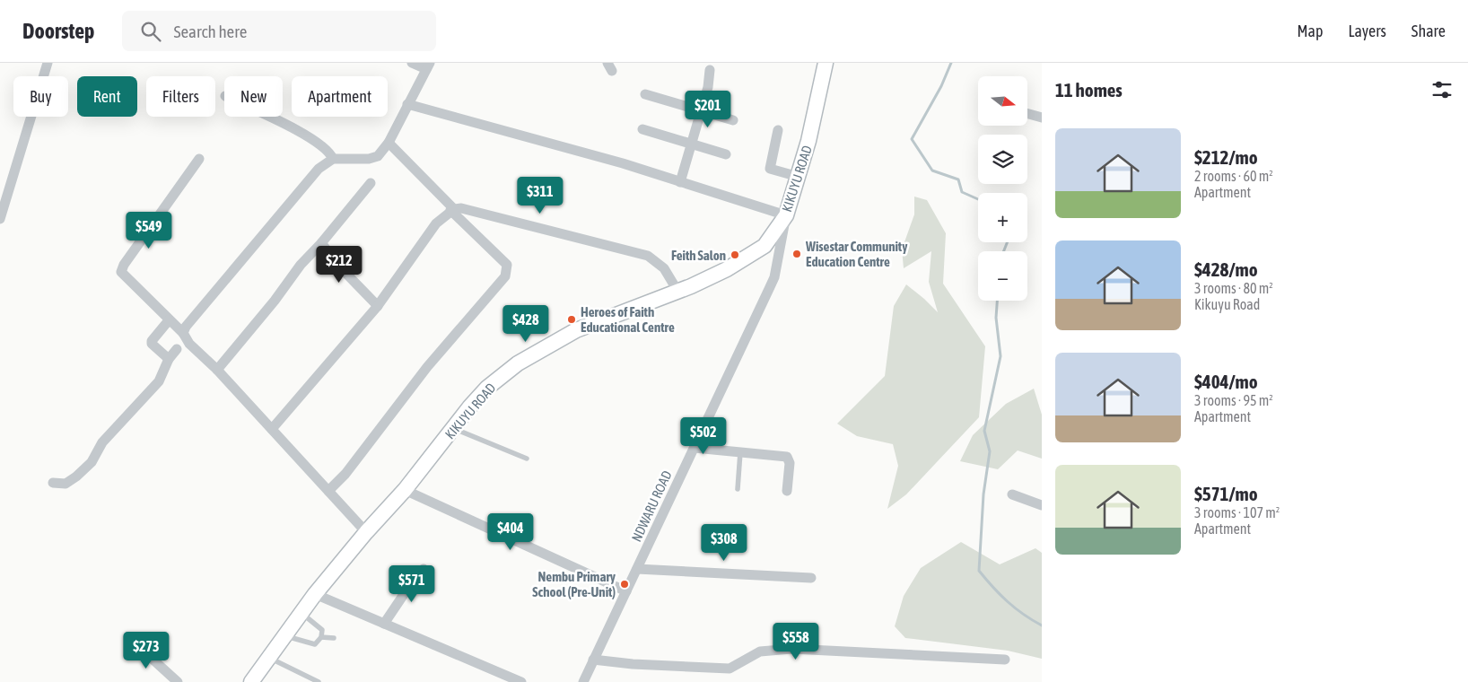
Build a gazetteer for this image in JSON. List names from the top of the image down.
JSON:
{
  "streets": {
    "main road": ["KIKUYU ROAD"],
    "street": ["NDWARU ROAD"]
  },
  "crossings": [
    ["KIKUYU ROAD", "NDWARU ROAD"]
  ],
  "places": [
    "Wisestar Community Education Centre",
    "Feith Salon",
    "Heroes of Faith Educational Centre",
    "Nembu Primary School (Pre-Unit)"
  ],
  "north": "right",
  "page": {
    "header": "Doorstep",
    "search": "Search here",
    "nav": ["Map", "Layers", "Share"],
    "heading": "11 homes",
    "map_buttons": ["+", "−"],
    "chip": [
      "Buy",
      "Rent",
      "Filters",
      "New",
      "Apartment"
    ],
    "price": [
      "$201",
      "$311",
      "$549",
      "$212",
      "$428",
      "$502",
      "$404",
      "$308",
      "$571",
      "$558",
      "$273"
    ],
    "list": [
      {
        "name": "$212/mo",
        "note": "2 rooms · 60 m² · Apartment"
      },
      {
        "name": "$428/mo",
        "note": "3 rooms · 80 m² · Kikuyu Road"
      },
      {
        "name": "$404/mo",
        "note": "3 rooms · 95 m² · Apartment"
      },
      {
        "name": "$571/mo",
        "note": "3 rooms · 107 m² · Apartment"
      }
    ]
  }
}
